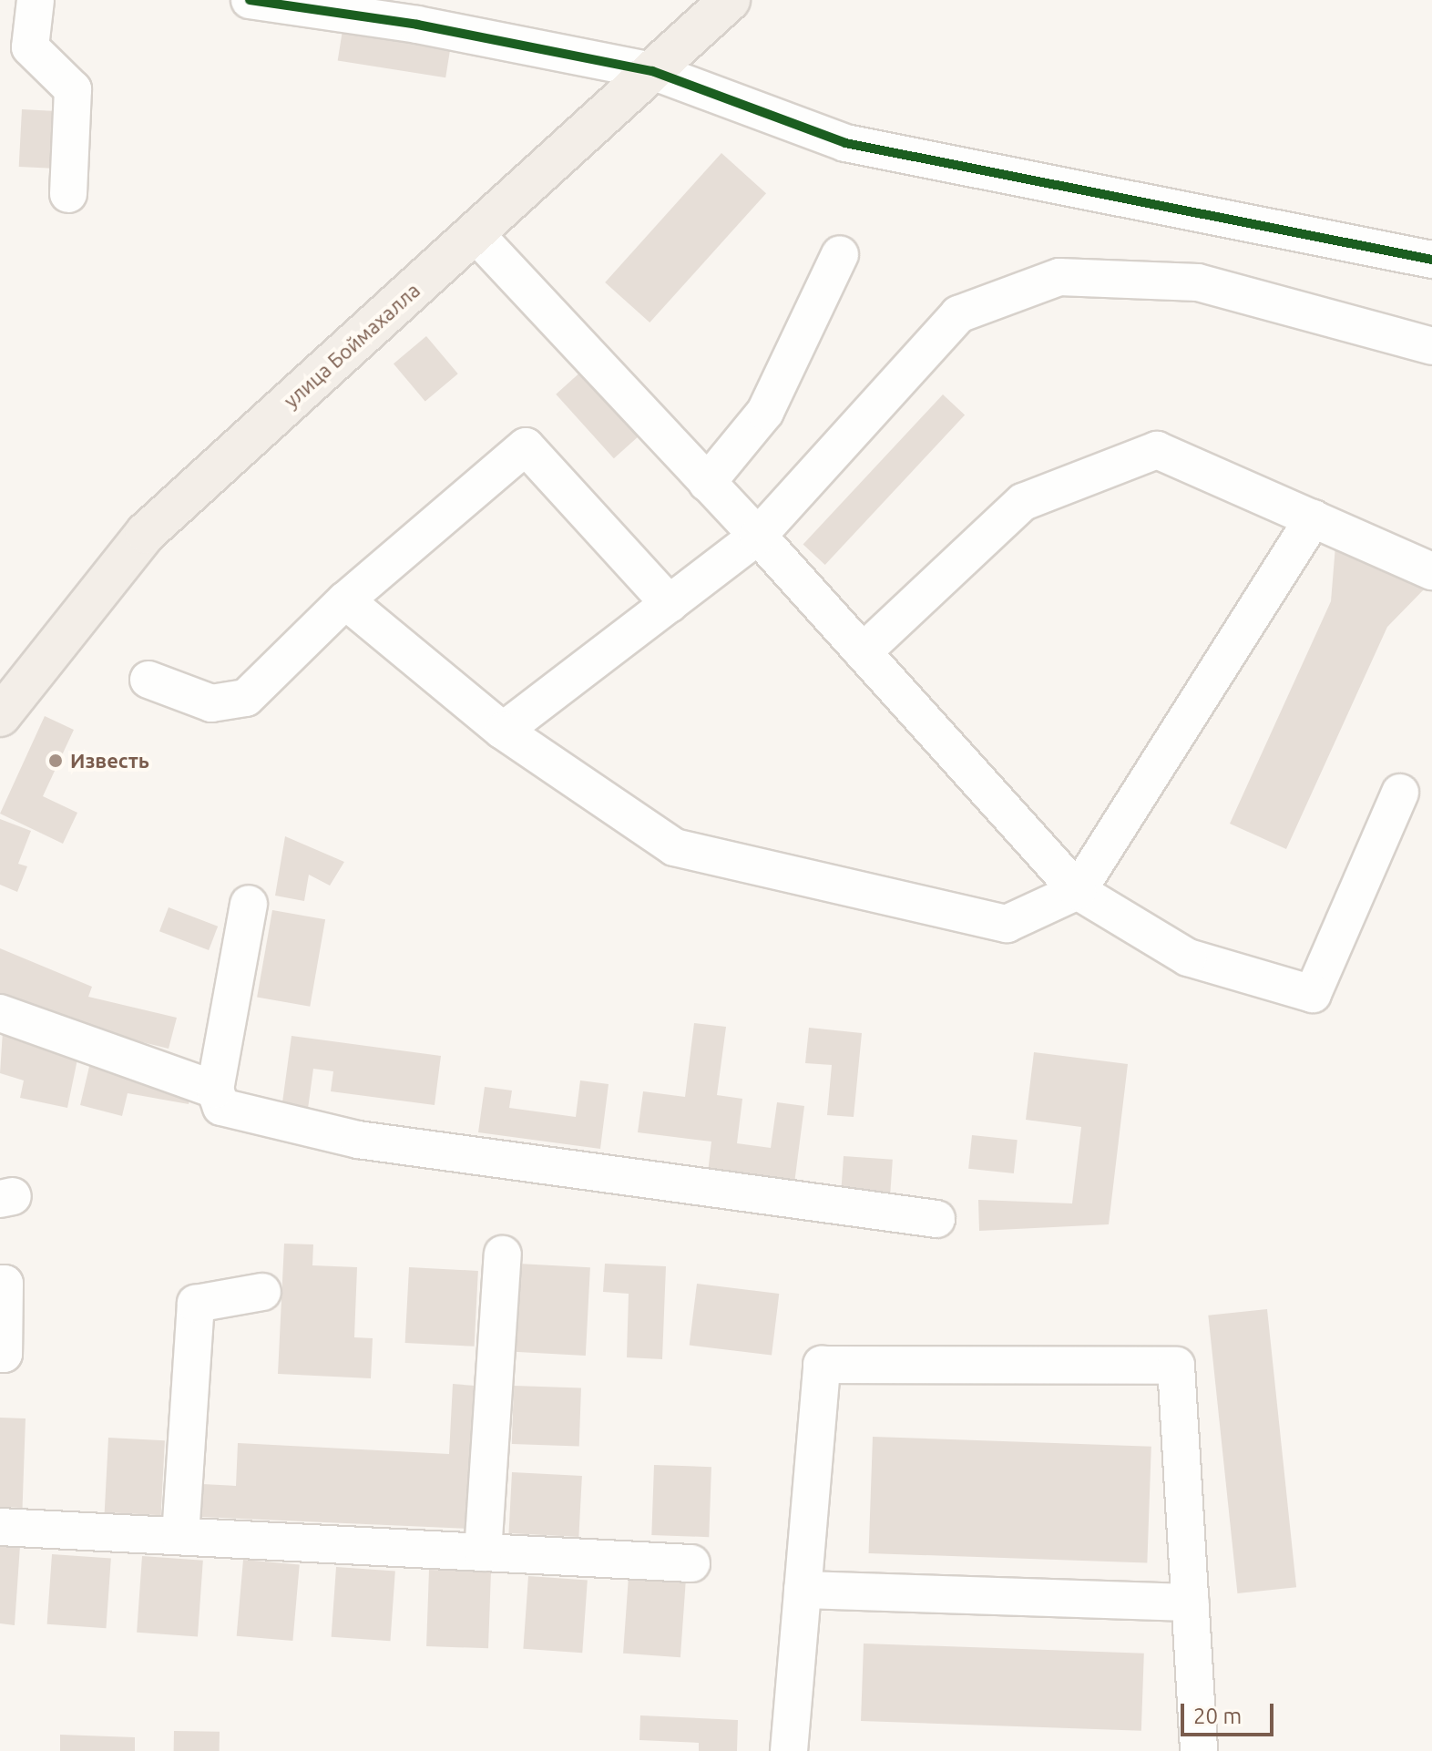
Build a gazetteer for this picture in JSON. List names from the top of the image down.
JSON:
{
  "streets": {
    "main road": ["улица Боймахалла"]
  },
  "places": ["Известь"],
  "scale_bar": "20 m"
}
